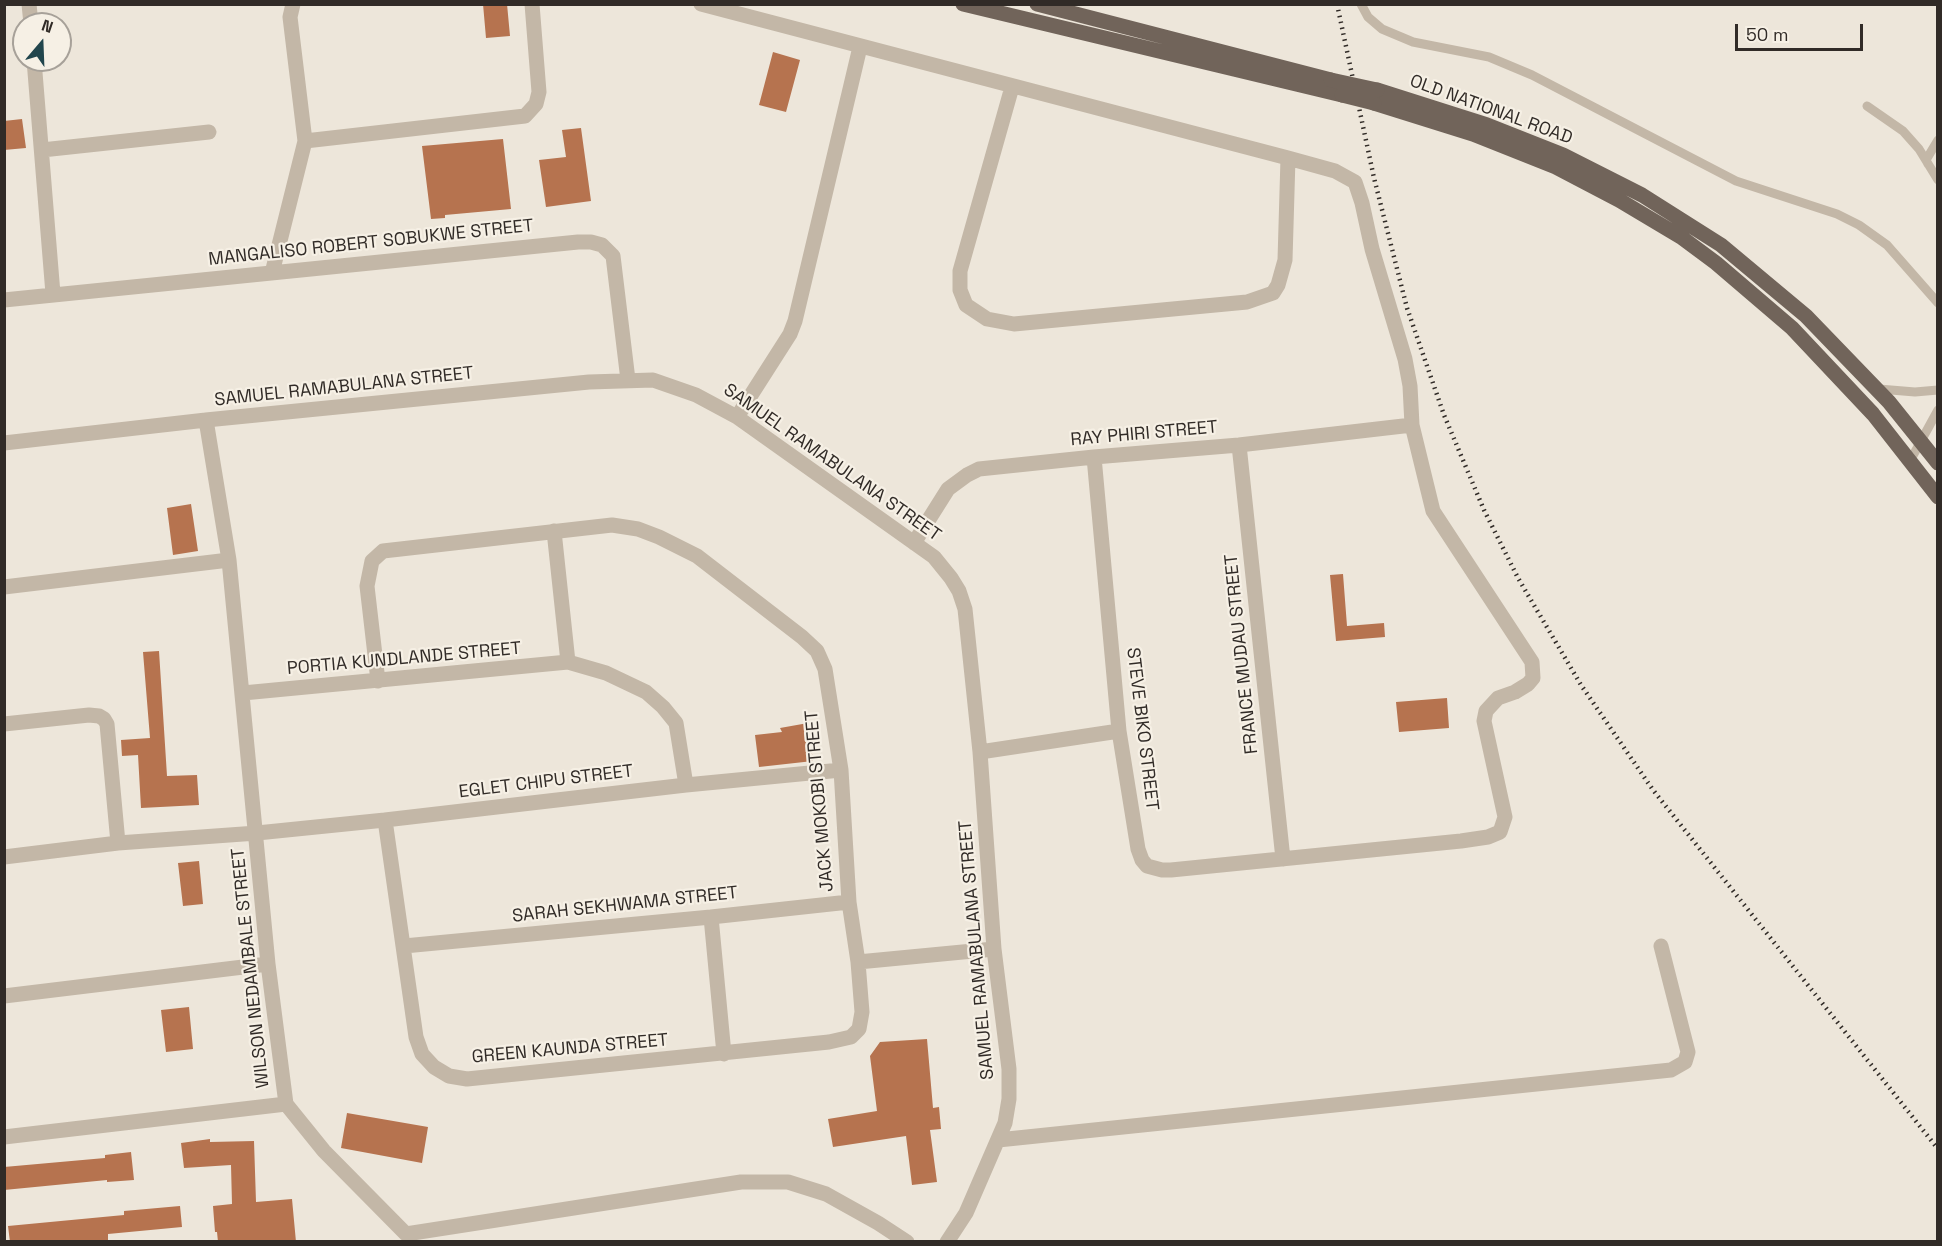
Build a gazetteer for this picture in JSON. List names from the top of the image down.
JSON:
{
  "streets": {
    "main road": ["OLD NATIONAL ROAD"],
    "street": [
      "MANGALISO ROBERT SOBUKWE STREET",
      "SAMUEL RAMABULANA STREET",
      "RAY PHIRI STREET",
      "FRANCE MUDAU STREET",
      "PORTIA KUNDLANDE STREET",
      "STEVE BIKO STREET",
      "EGLET CHIPU STREET",
      "JACK MOKOBI STREET",
      "SARAH SEKHWAMA STREET",
      "WILSON NEDAMBALE STREET",
      "GREEN KAUNDA STREET"
    ]
  },
  "crossings": [
    ["MANGALISO ROBERT SOBUKWE STREET", "SAMUEL RAMABULANA STREET"],
    ["SAMUEL RAMABULANA STREET", "RAY PHIRI STREET"],
    ["SAMUEL RAMABULANA STREET", "WILSON NEDAMBALE STREET"],
    ["RAY PHIRI STREET", "FRANCE MUDAU STREET"],
    ["RAY PHIRI STREET", "STEVE BIKO STREET"],
    ["FRANCE MUDAU STREET", "STEVE BIKO STREET"],
    ["PORTIA KUNDLANDE STREET", "JACK MOKOBI STREET"],
    ["PORTIA KUNDLANDE STREET", "WILSON NEDAMBALE STREET"],
    ["EGLET CHIPU STREET", "JACK MOKOBI STREET"],
    ["EGLET CHIPU STREET", "WILSON NEDAMBALE STREET"],
    ["EGLET CHIPU STREET", "GREEN KAUNDA STREET"],
    ["JACK MOKOBI STREET", "SARAH SEKHWAMA STREET"],
    ["JACK MOKOBI STREET", "GREEN KAUNDA STREET"],
    ["SARAH SEKHWAMA STREET", "GREEN KAUNDA STREET"]
  ],
  "scale_bar": "50 m",
  "north": "top"
}
